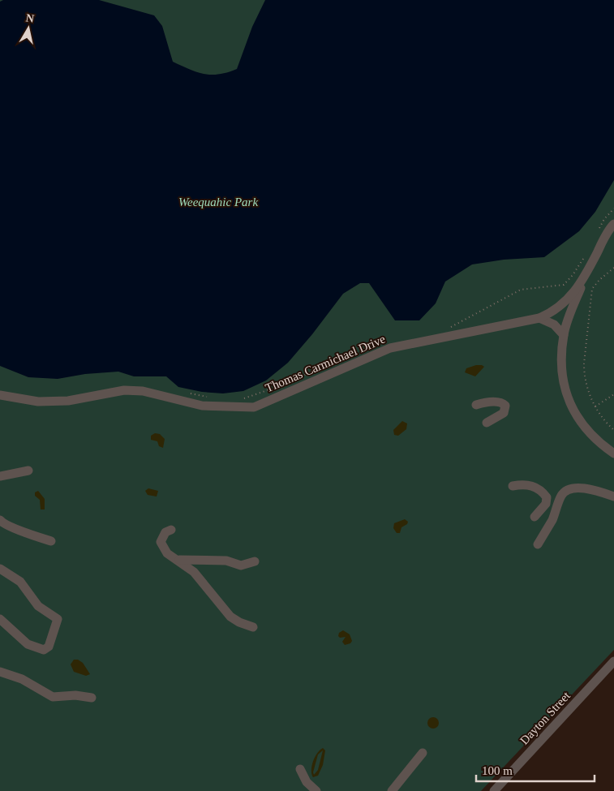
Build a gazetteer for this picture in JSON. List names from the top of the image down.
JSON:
{
  "streets": {
    "street": ["Thomas Carmichael Drive", "Dayton Street"]
  },
  "parks": ["Weequahic Park"],
  "scale_bar": "100 m",
  "north": "top"
}
